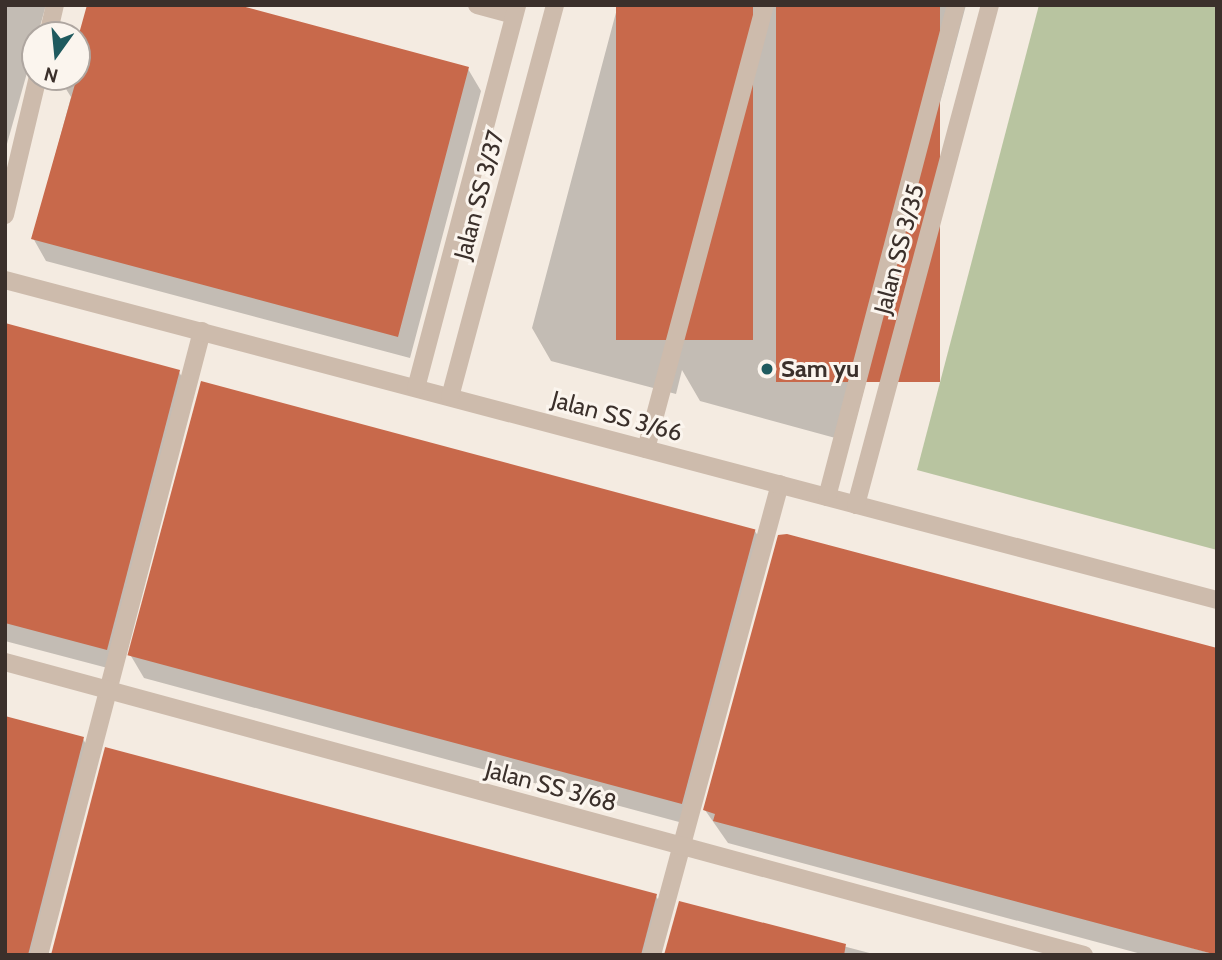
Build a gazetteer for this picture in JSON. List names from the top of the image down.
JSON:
{
  "streets": {
    "street": [
      "Jalan SS 3/37",
      "Jalan SS 3/35",
      "Jalan SS 3/66",
      "Jalan SS 3/68"
    ]
  },
  "crossings": [
    ["Jalan SS 3/37", "Jalan SS 3/66"],
    ["Jalan SS 3/35", "Jalan SS 3/66"]
  ],
  "places": ["Sam yu"],
  "north": "bottom"
}
